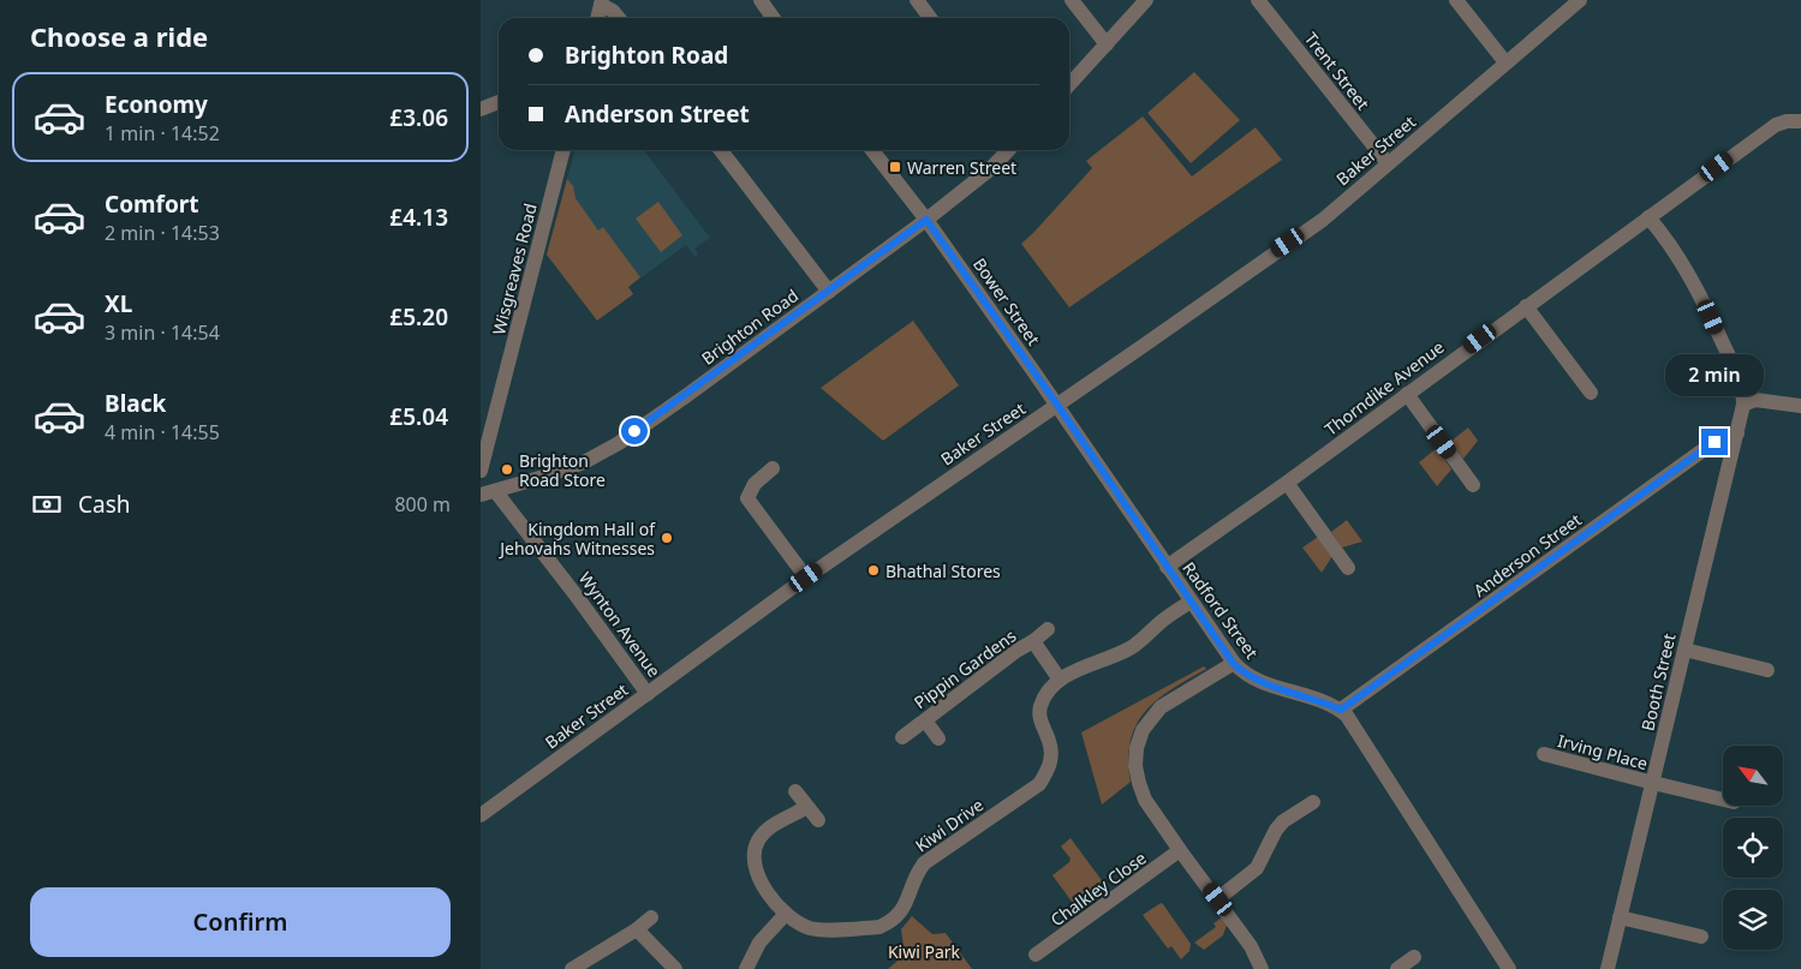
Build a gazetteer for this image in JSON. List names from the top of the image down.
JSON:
{
  "streets": {
    "street": [
      "Trent Street",
      "Baker Street",
      "Wisgreaves Road",
      "Bower Street",
      "Brighton Road",
      "Thorndike Avenue",
      "Anderson Street",
      "Radford Street",
      "Wynton Avenue",
      "Pippin Gardens",
      "Booth Street",
      "Irving Place",
      "Kiwi Drive",
      "Chalkley Close"
    ]
  },
  "crossings": [
    ["Trent Street", "Baker Street"],
    ["Baker Street", "Bower Street"],
    ["Baker Street", "Radford Street"],
    ["Baker Street", "Wynton Avenue"],
    ["Bower Street", "Brighton Road"],
    ["Bower Street", "Radford Street"],
    ["Brighton Road", "Wynton Avenue"],
    ["Thorndike Avenue", "Radford Street"],
    ["Anderson Street", "Radford Street"],
    ["Anderson Street", "Booth Street"],
    ["Radford Street", "Kiwi Drive"],
    ["Booth Street", "Irving Place"]
  ],
  "parks": ["Kiwi Park"],
  "places": {
    "transit": ["Warren Street"],
    "other": ["Brighton Road Store", "Kingdom Hall of Jehovahs Witnesses", "Bhathal Stores"]
  },
  "north": "top left",
  "page": {
    "heading": "Choose a ride",
    "banner": ["Brighton Road", "Anderson Street"],
    "list": [
      {
        "name": "Economy",
        "note": "1 min · 14:52",
        "value": "£3.06"
      },
      {
        "name": "Comfort",
        "note": "2 min · 14:53",
        "value": "£4.13"
      },
      {
        "name": "XL",
        "note": "3 min · 14:54",
        "value": "£5.20"
      },
      {
        "name": "Black",
        "note": "4 min · 14:55",
        "value": "£5.04"
      }
    ],
    "bubble": "2 min",
    "pay": ["Cash", "800 m"],
    "buttons": "Confirm"
  }
}
